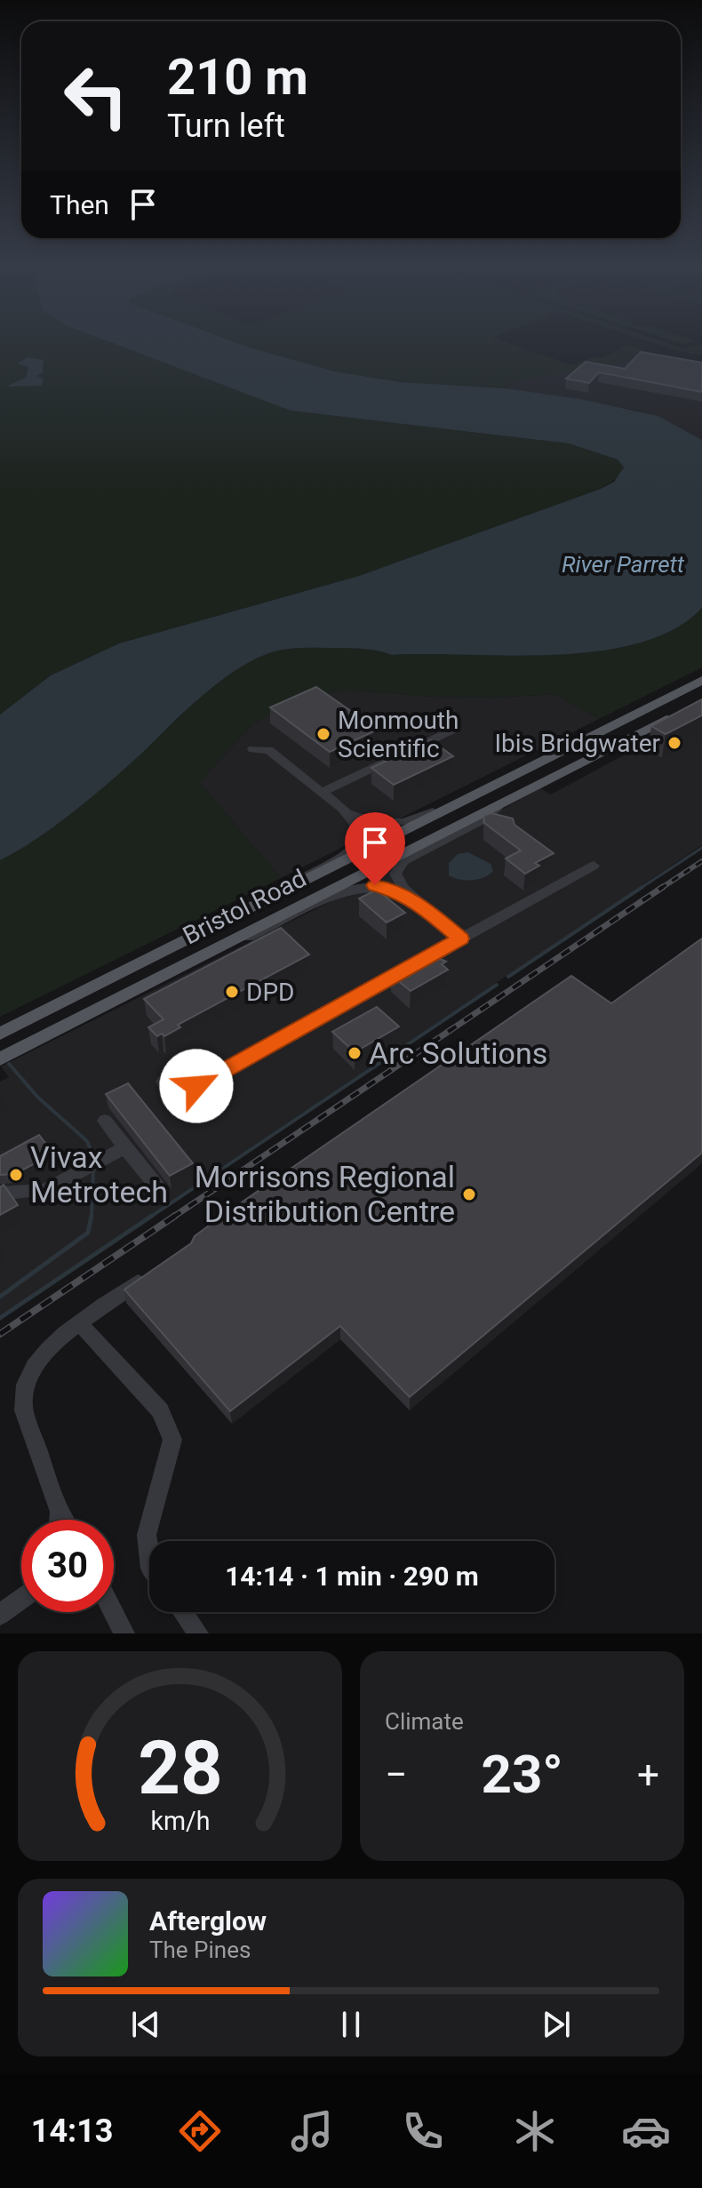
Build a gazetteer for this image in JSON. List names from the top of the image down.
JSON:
{
  "streets": {
    "main road": ["Bristol Road"]
  },
  "water": ["River Parrett"],
  "places": [
    "Monmouth Scientific",
    "Ibis Bridgwater",
    "DPD",
    "Arc Solutions",
    "Vivax Metrotech",
    "Morrisons Regional Distribution Centre"
  ],
  "page": {
    "turn": ["210 m", "Turn left"],
    "then": "Then",
    "limit": "30",
    "trip": "14:14 · 1 min · 290 m",
    "tile": "Climate",
    "heat": ["−", "23°", "+"],
    "song": ["Afterglow", "The Pines"],
    "tabs": "14:13",
    "gauge": ["28", "km/h"]
  }
}
